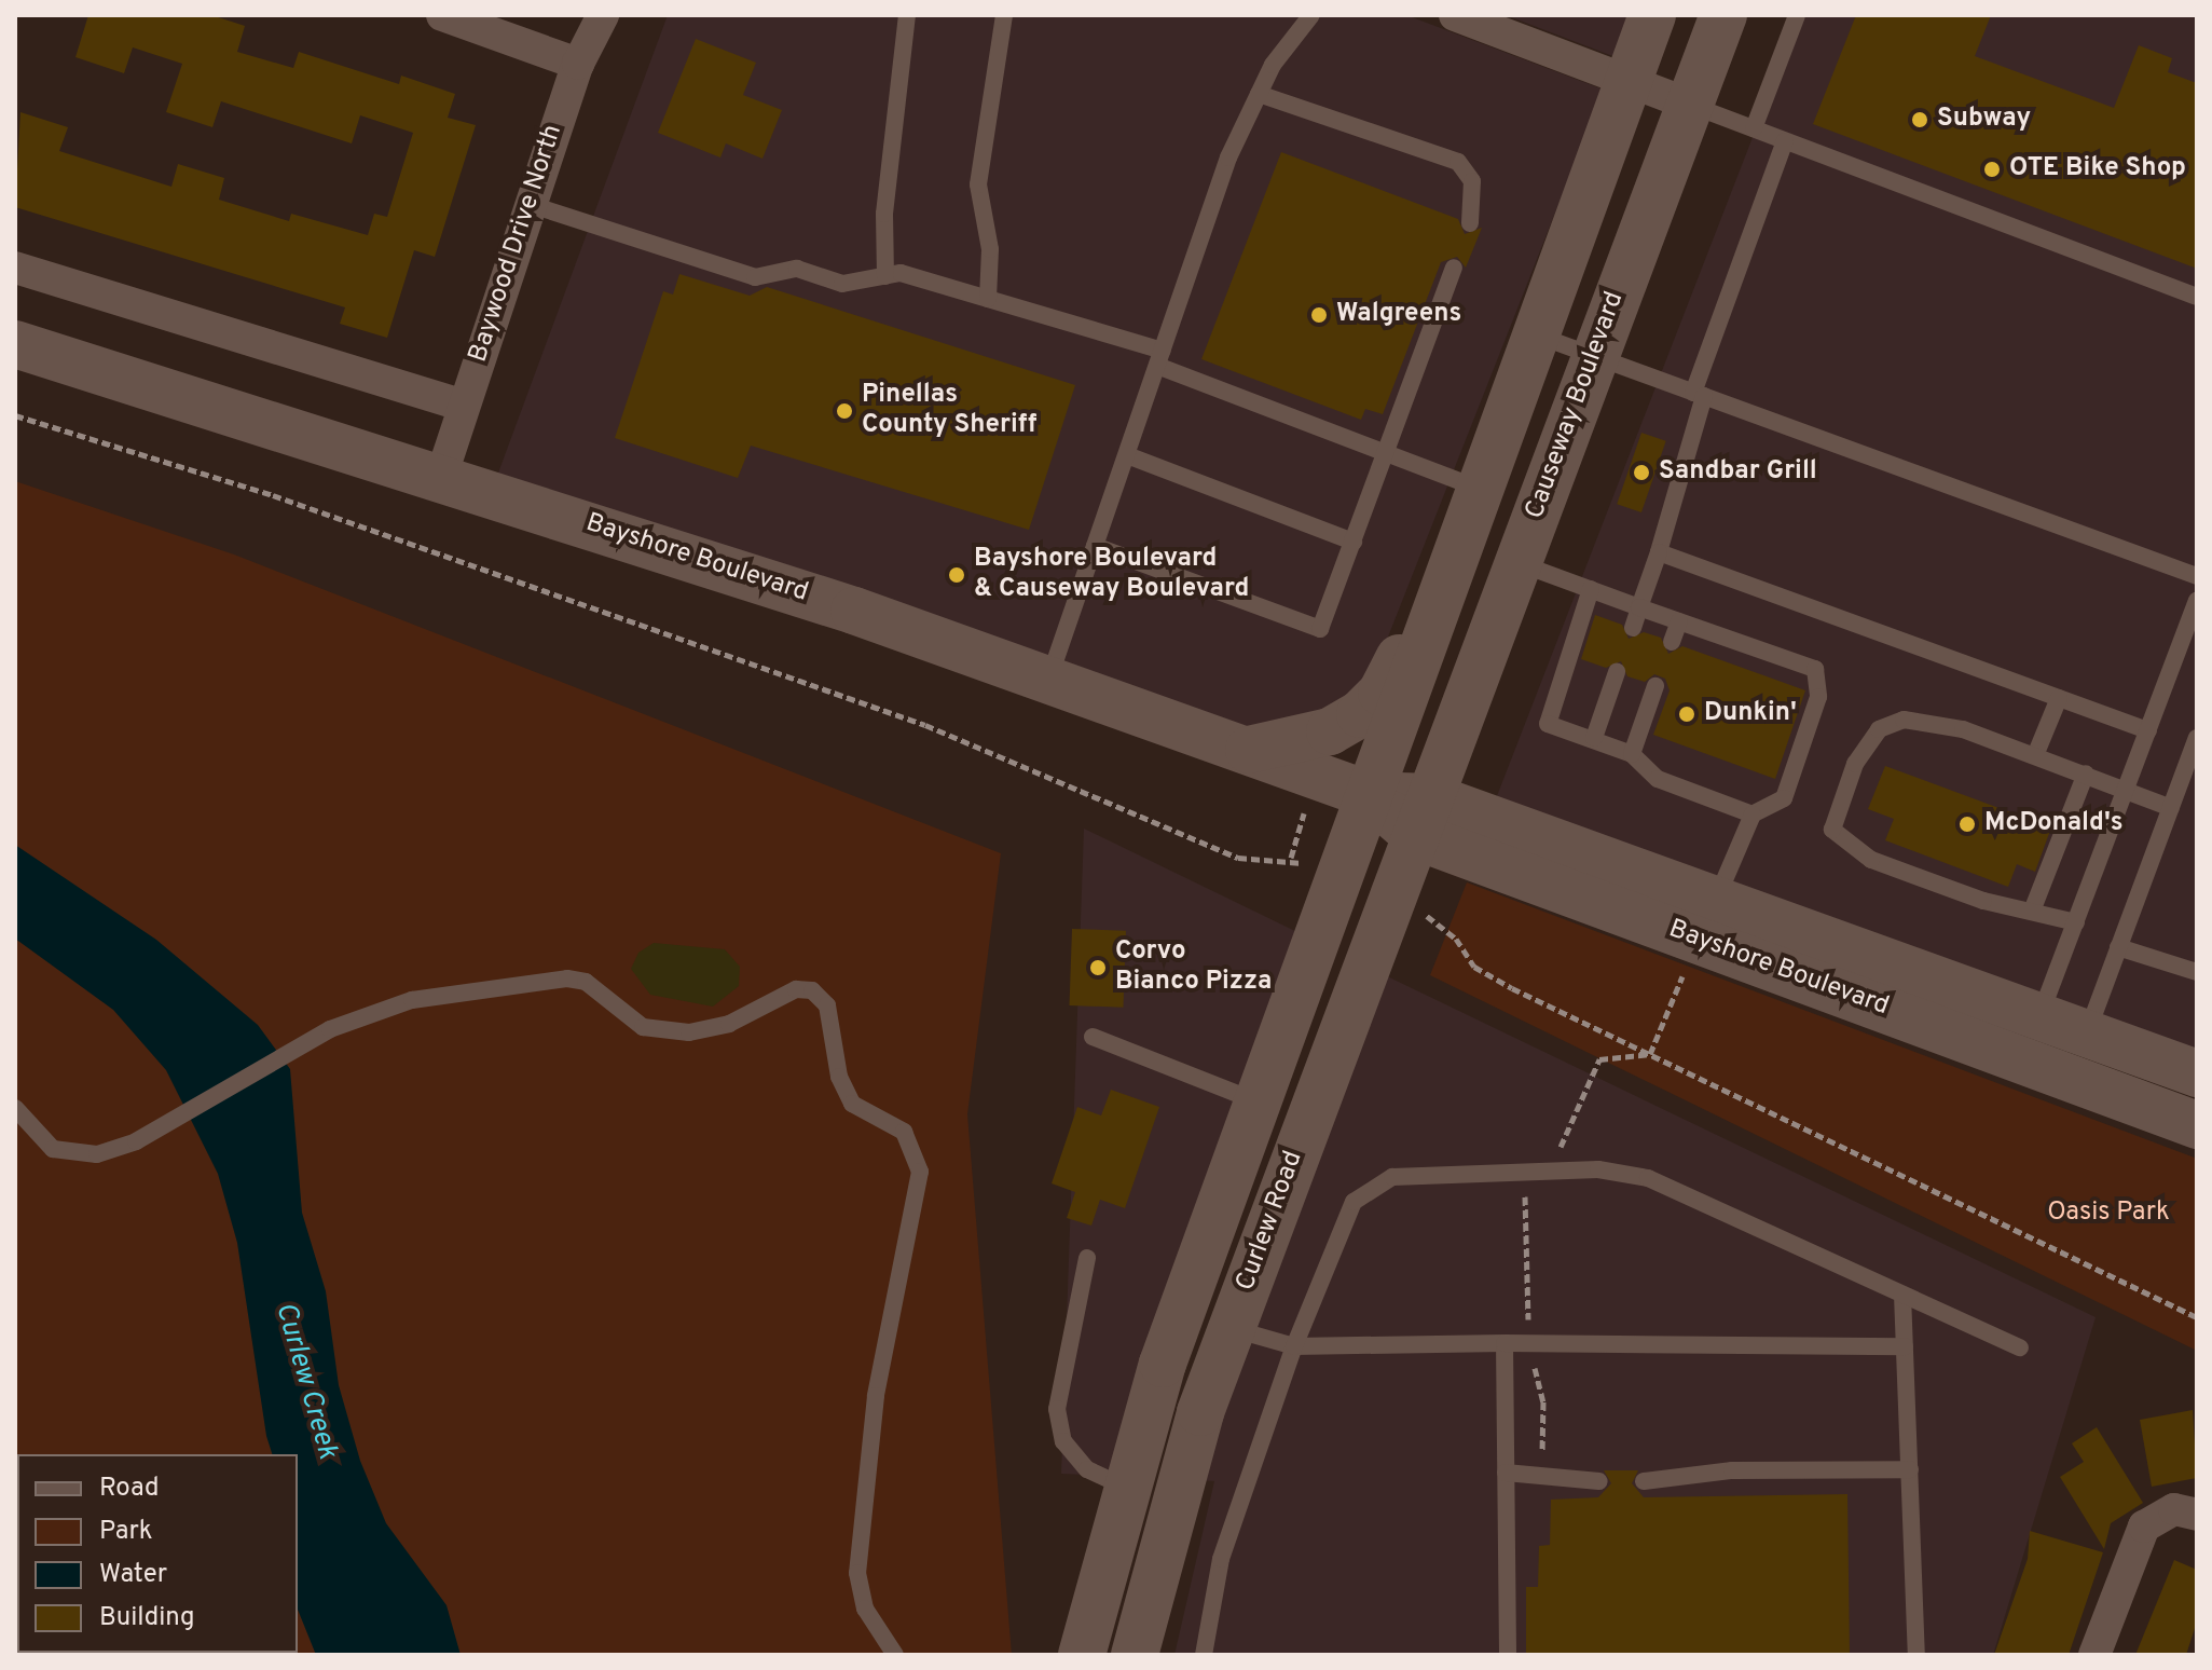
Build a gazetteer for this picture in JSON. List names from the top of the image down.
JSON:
{
  "streets": {
    "main road": ["Causeway Boulevard", "Bayshore Boulevard", "Curlew Road"],
    "street": ["Baywood Drive North"]
  },
  "crossings": [
    ["Baywood Drive North", "Bayshore Boulevard"],
    ["Causeway Boulevard", "Bayshore Boulevard"],
    ["Causeway Boulevard", "Curlew Road"],
    ["Bayshore Boulevard", "Curlew Road"]
  ],
  "water": ["Curlew Creek"],
  "parks": ["Oasis Park"],
  "places": [
    "Subway",
    "OTE Bike Shop",
    "Walgreens",
    "Pinellas County Sheriff",
    "Sandbar Grill",
    "Bayshore Boulevard & Causeway Boulevard",
    "Dunkin'",
    "McDonald's",
    "Corvo Bianco Pizza"
  ],
  "legend": [
    "Road",
    "Park",
    "Water",
    "Building"
  ]
}
